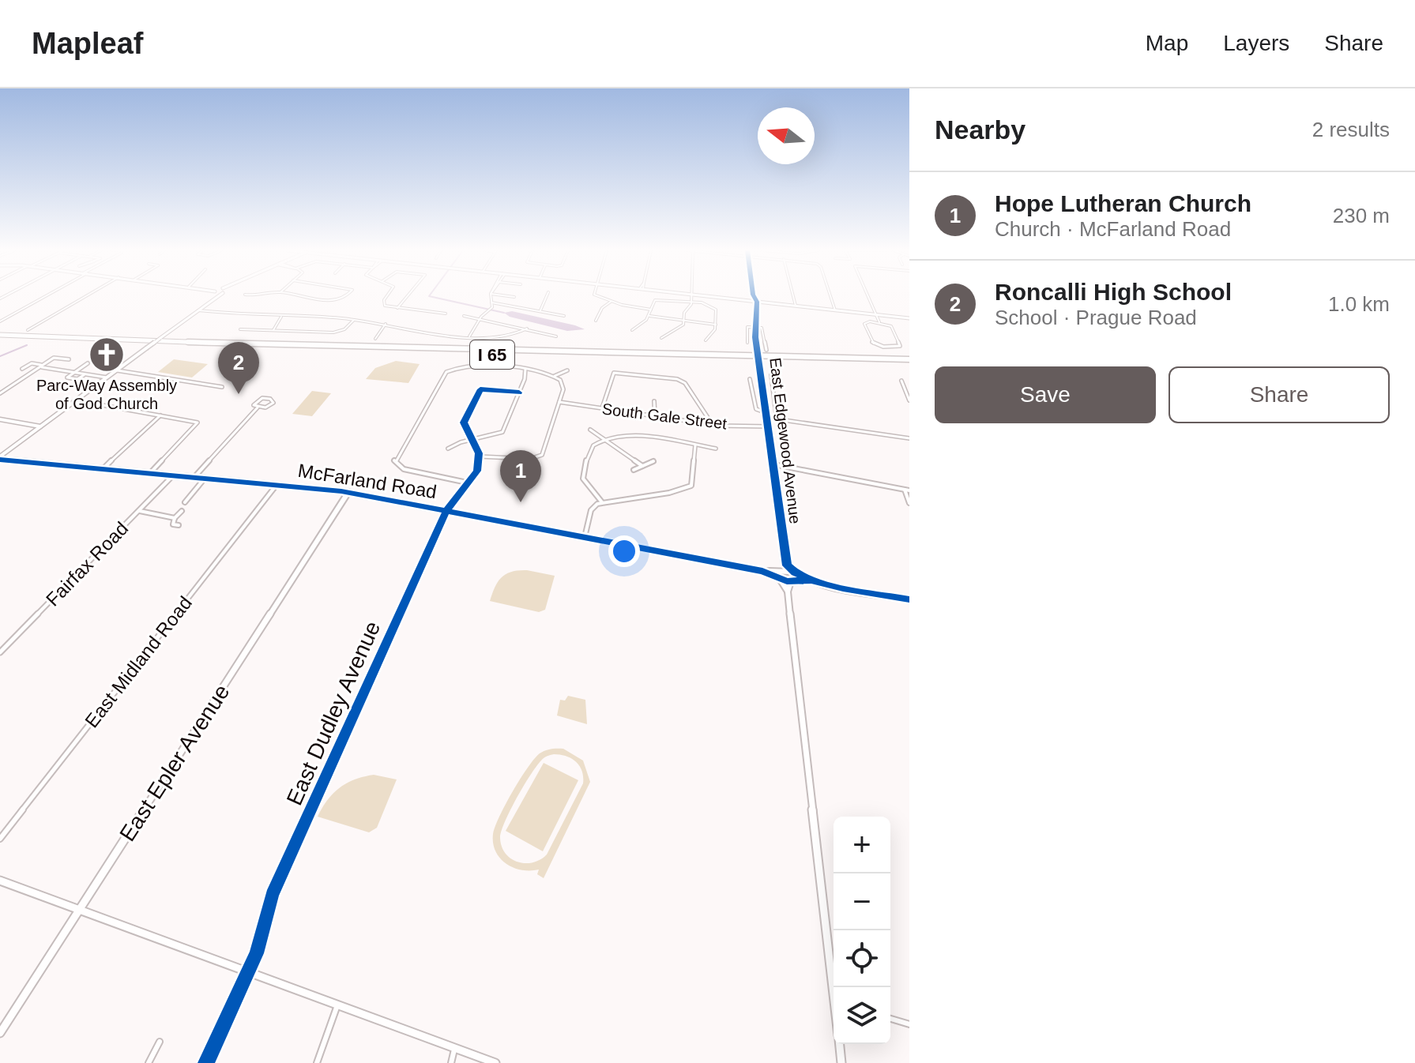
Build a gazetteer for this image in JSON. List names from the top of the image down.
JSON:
{
  "streets": {
    "highway": ["I 65"],
    "main road": ["East Edgewood Avenue", "McFarland Road", "East Epler Avenue"],
    "street": [
      "South Gale Street",
      "Fairfax Road",
      "East Midland Road",
      "East Dudley Avenue"
    ]
  },
  "crossings": [
    ["South Gale Street", "East Edgewood Avenue"],
    ["East Edgewood Avenue", "McFarland Road"],
    ["McFarland Road", "Fairfax Road"],
    ["McFarland Road", "East Midland Road"],
    ["McFarland Road", "East Dudley Avenue"],
    ["McFarland Road", "East Epler Avenue"]
  ],
  "places": {
    "church": ["Parc-Way Assembly of God Church"]
  },
  "north": "left",
  "page": {
    "header": "Mapleaf",
    "nav": ["Map", "Layers", "Share"],
    "heading": ["Nearby", "2 results"],
    "list": [
      {
        "mark": "1",
        "name": "Hope Lutheran Church",
        "note": "Church · McFarland Road",
        "value": "230 m"
      },
      {
        "mark": "2",
        "name": "Roncalli High School",
        "note": "School · Prague Road",
        "value": "1.0 km"
      }
    ],
    "pins": ["2", "1"],
    "buttons": ["Save", "Share"],
    "map_buttons": ["+", "−"]
  }
}
